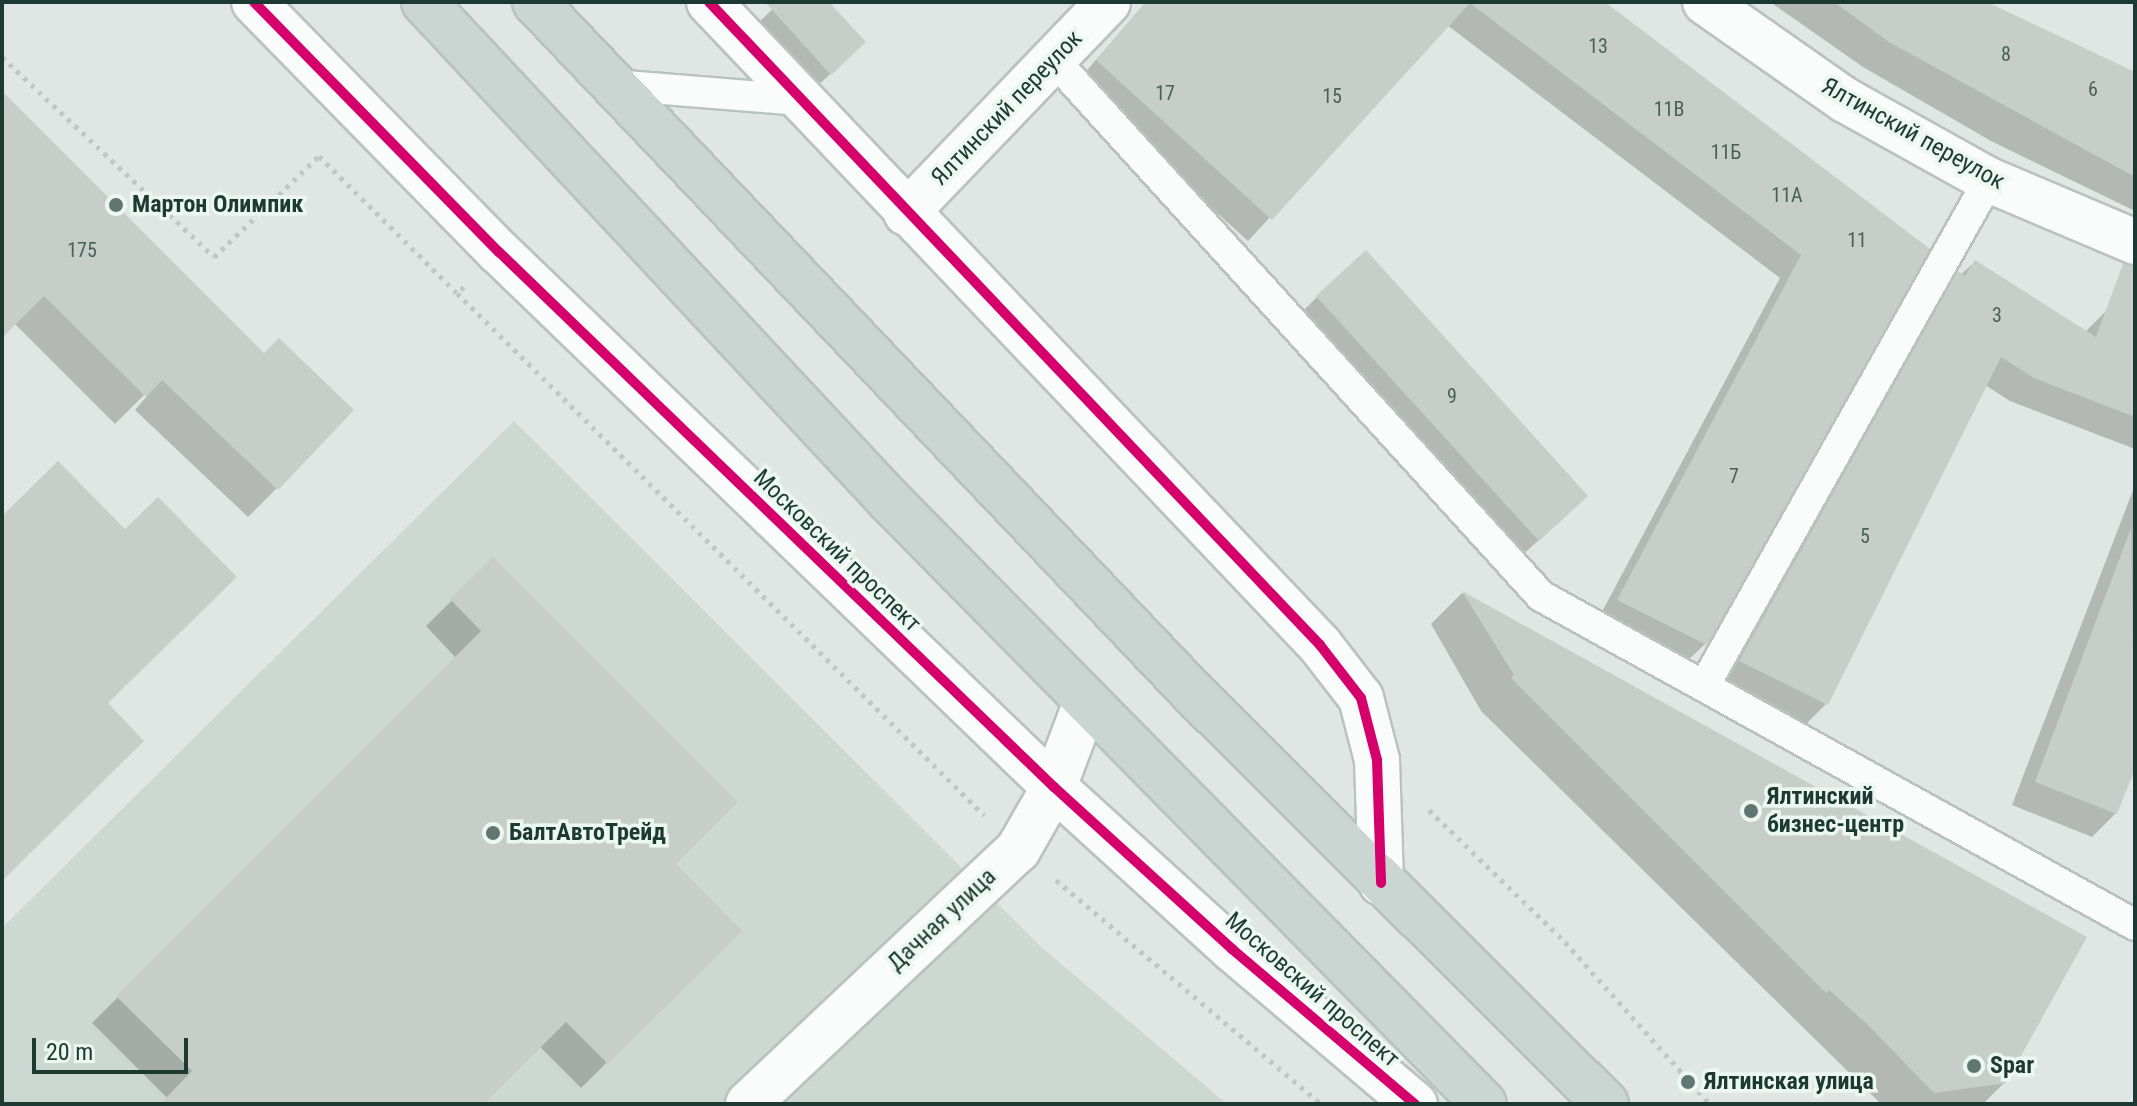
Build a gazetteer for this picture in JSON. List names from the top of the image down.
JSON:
{
  "streets": {
    "main road": ["Московский проспект"],
    "street": ["Ялтинский переулок", "Дачная улица"]
  },
  "crossings": [
    ["Московский проспект", "Дачная улица"]
  ],
  "places": [
    "Мартон Олимпик",
    "Ялтинский бизнес-центр",
    "БалтАвтоТрейд",
    "Spar",
    "Ялтинская улица"
  ],
  "house_numbers": [
    "13",
    "8",
    "6",
    "17",
    "15",
    "11В",
    "11Б",
    "11А",
    "11",
    "175",
    "3",
    "9",
    "7",
    "5"
  ],
  "scale_bar": "20 m"
}
